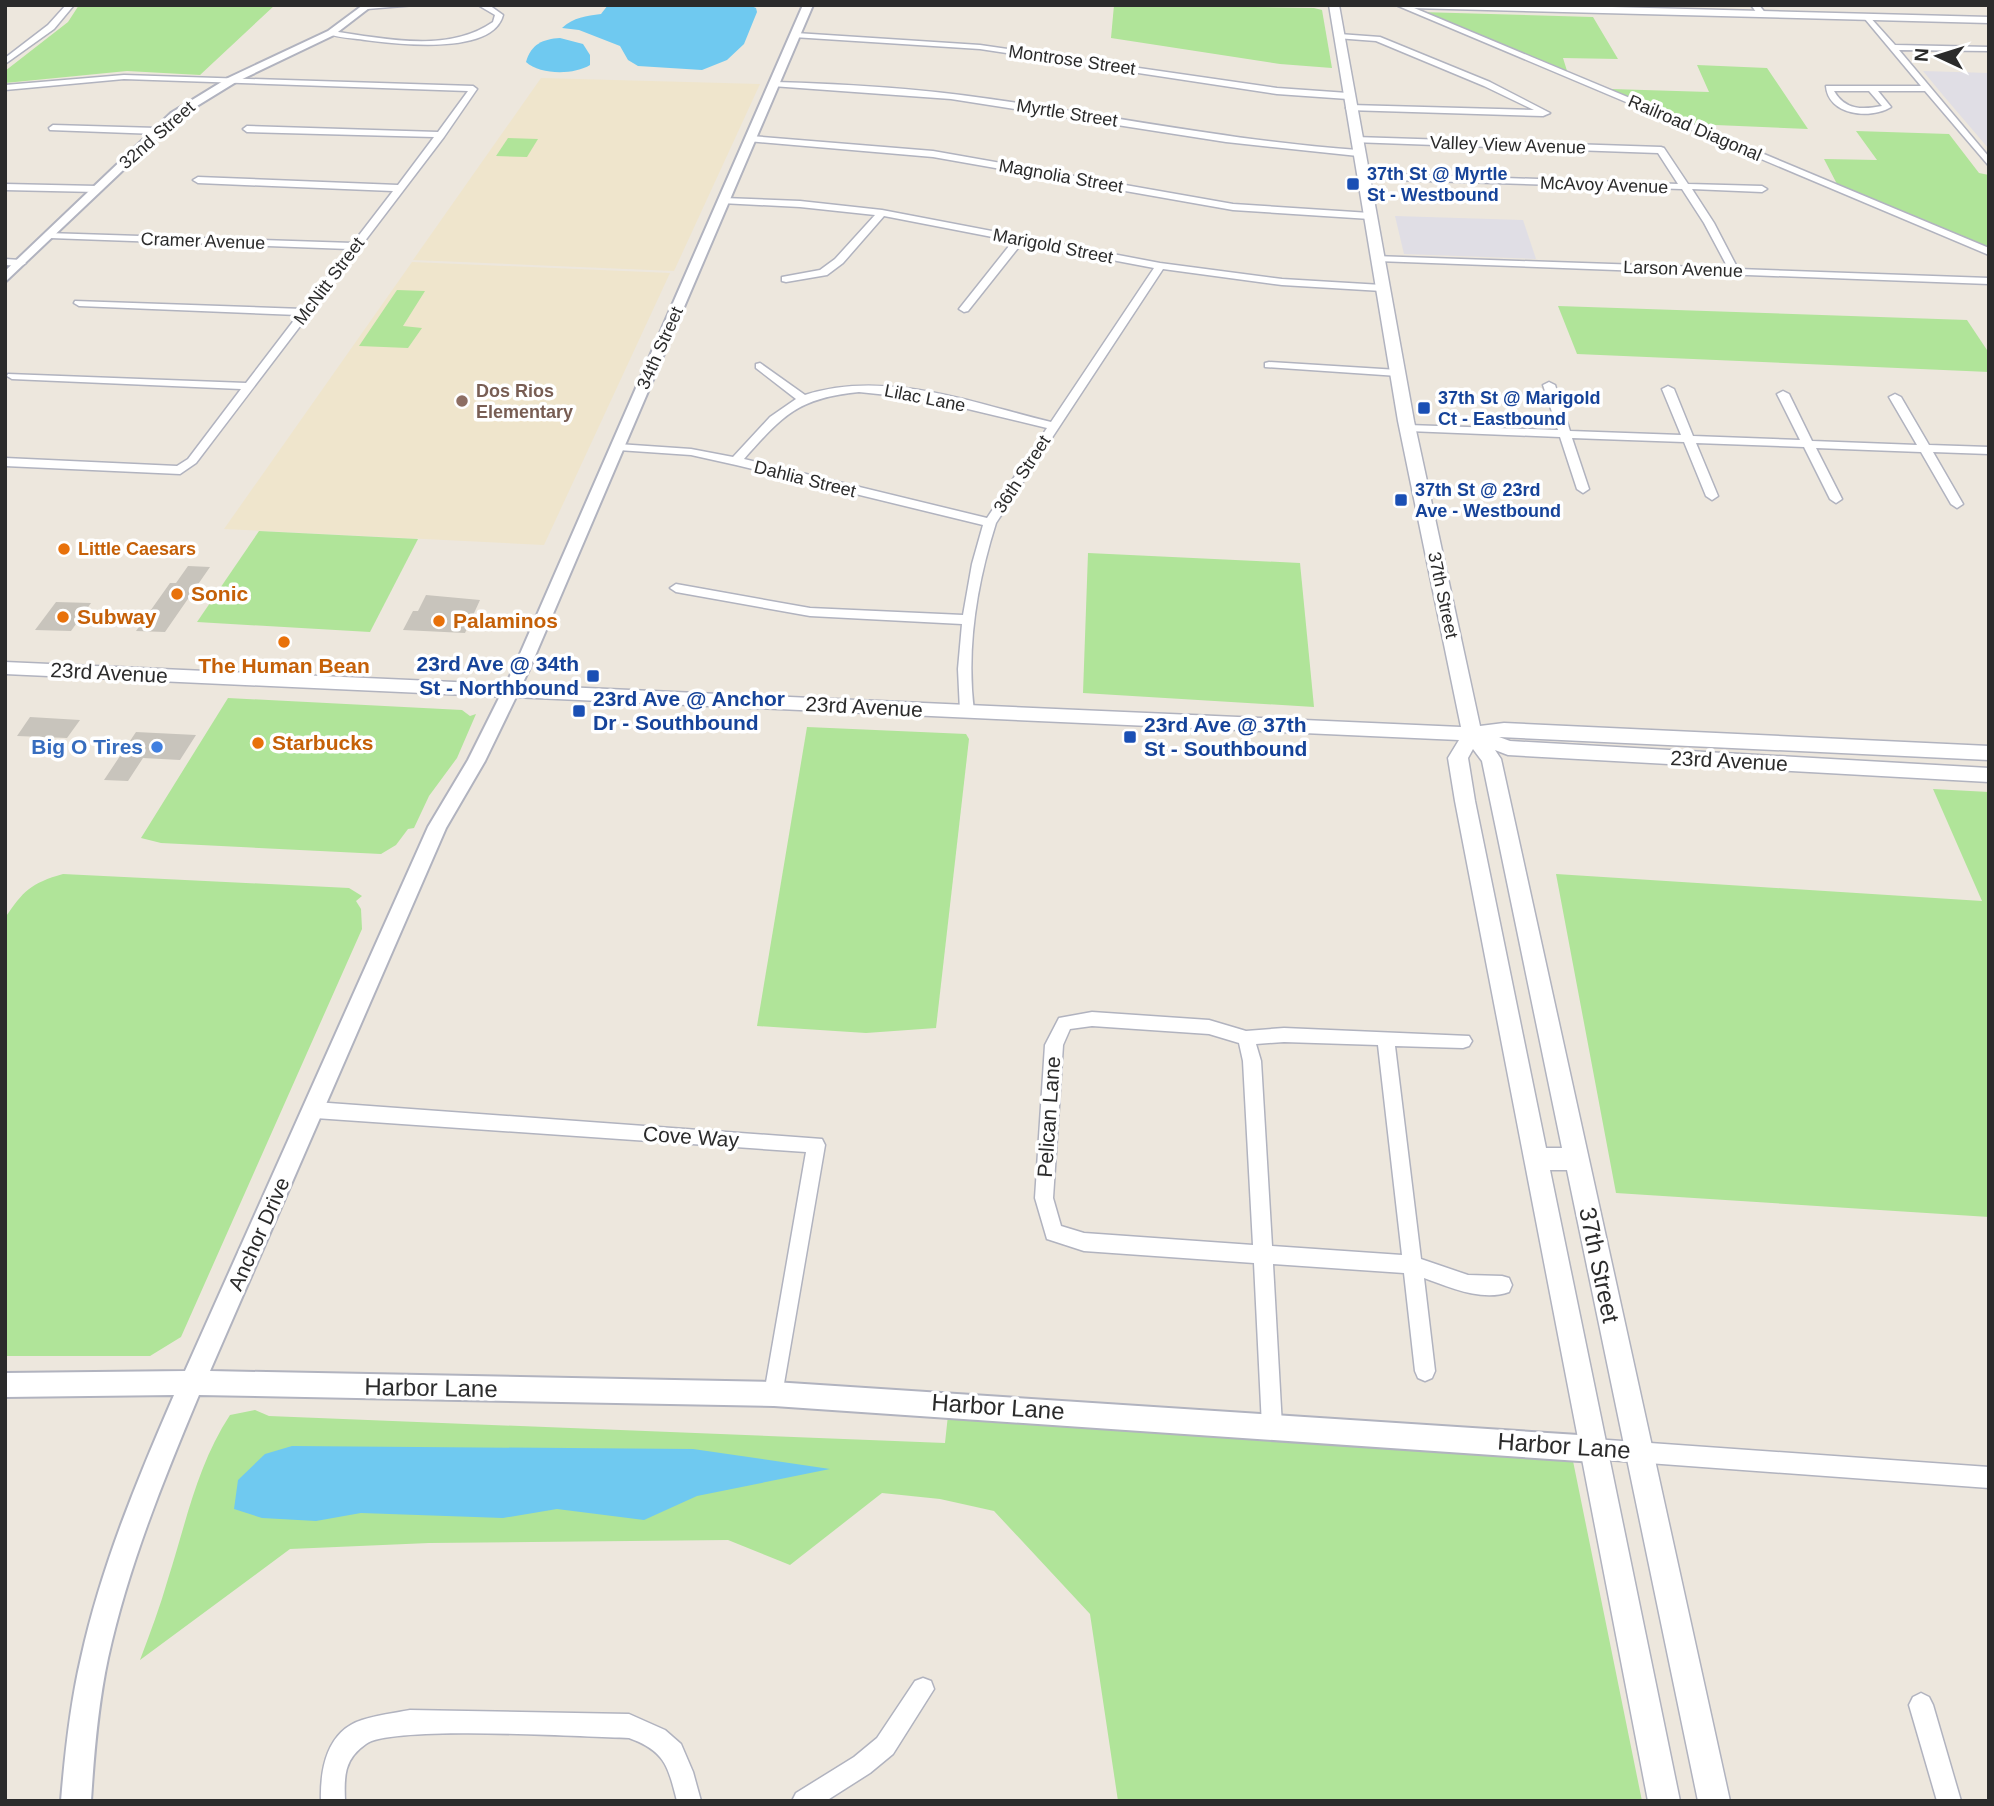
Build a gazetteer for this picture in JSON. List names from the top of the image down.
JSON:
{
  "streets": {
    "main road": ["37th Street", "23rd Avenue"],
    "street": [
      "Montrose Street",
      "Myrtle Street",
      "Railroad Diagonal",
      "32nd Street",
      "Valley View Avenue",
      "Magnolia Street",
      "McAvoy Avenue",
      "Cramer Avenue",
      "Marigold Street",
      "Larson Avenue",
      "McNitt Street",
      "34th Street",
      "Lilac Lane",
      "36th Street",
      "Dahlia Street",
      "Pelican Lane",
      "Cove Way",
      "Anchor Drive",
      "Harbor Lane"
    ]
  },
  "crossings": [
    ["Montrose Street", "Valley View Avenue"],
    ["Montrose Street", "34th Street"],
    ["Myrtle Street", "Valley View Avenue"],
    ["Myrtle Street", "34th Street"],
    ["32nd Street", "Cramer Avenue"],
    ["32nd Street", "McNitt Street"],
    ["Valley View Avenue", "McAvoy Avenue"],
    ["Magnolia Street", "34th Street"],
    ["Cramer Avenue", "McNitt Street"],
    ["Marigold Street", "34th Street"],
    ["Marigold Street", "36th Street"],
    ["Marigold Street", "37th Street"],
    ["34th Street", "Dahlia Street"],
    ["34th Street", "23rd Avenue"],
    ["34th Street", "Anchor Drive"],
    ["Lilac Lane", "36th Street"],
    ["Lilac Lane", "Dahlia Street"],
    ["36th Street", "Dahlia Street"],
    ["36th Street", "23rd Avenue"],
    ["37th Street", "23rd Avenue"],
    ["37th Street", "Harbor Lane"],
    ["23rd Avenue", "Anchor Drive"],
    ["Cove Way", "Anchor Drive"],
    ["Cove Way", "Harbor Lane"],
    ["Anchor Drive", "Harbor Lane"]
  ],
  "places": {
    "transit": [
      "37th St @ Myrtle St - Westbound",
      "37th St @ Marigold Ct - Eastbound",
      "37th St @ 23rd Ave - Westbound",
      "23rd Ave @ 34th St - Northbound",
      "23rd Ave @ Anchor Dr - Southbound",
      "23rd Ave @ 37th St - Southbound"
    ],
    "other": [
      "Dos Rios Elementary",
      "Little Caesars",
      "Sonic",
      "Subway",
      "Palaminos",
      "The Human Bean",
      "Starbucks",
      "Big O Tires"
    ]
  },
  "north": "left"
}
